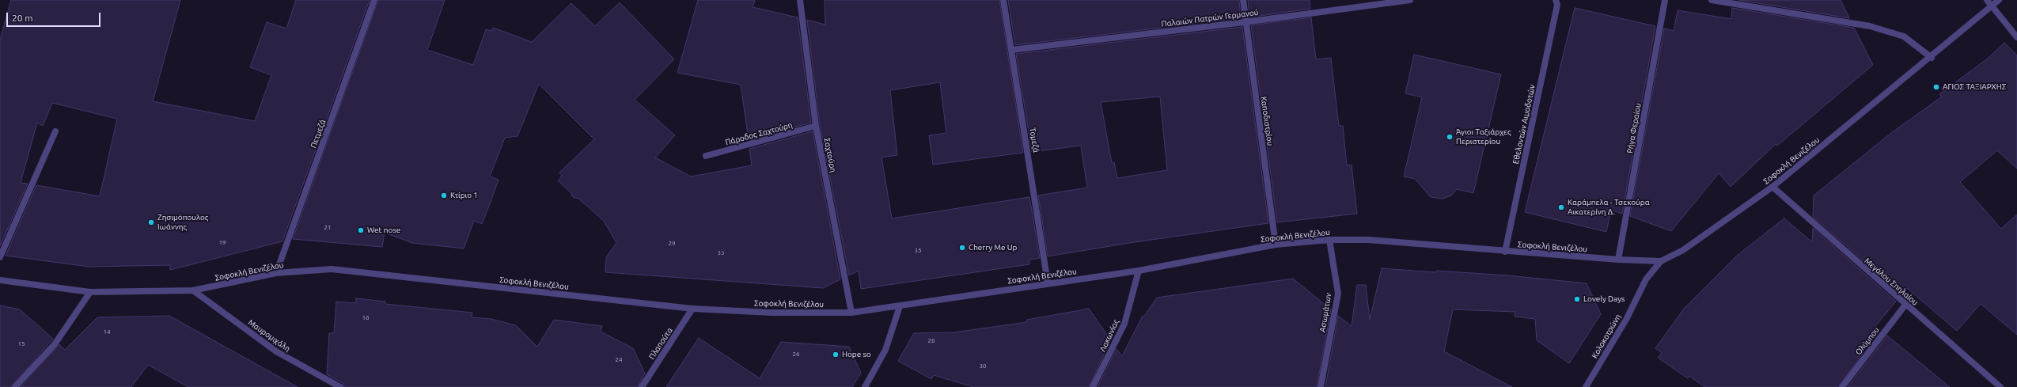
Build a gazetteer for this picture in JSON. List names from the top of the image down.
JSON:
{
  "streets": {
    "street": [
      "Παλαιών Πατρών Γερμανού",
      "Καποδιστρίου",
      "Εθελοντών Αιμοδοτών",
      "Ρήγα Φεραίου",
      "Πετμεζά",
      "Πάροδος Σαχτούρη",
      "Τομεζά",
      "Σαχτούρη",
      "Σοφοκλή Βενιζέλου",
      "Μεγάλου Σπηλαίου",
      "Ασωμάτων",
      "Μαυρομιχάλη",
      "Λακωνίας",
      "Κολοκοτρώνη",
      "Ολύμπου",
      "Πλαπούτα"
    ]
  },
  "crossings": [
    ["Παλαιών Πατρών Γερμανού", "Καποδιστρίου"],
    ["Παλαιών Πατρών Γερμανού", "Τομεζά"],
    ["Καποδιστρίου", "Σοφοκλή Βενιζέλου"],
    ["Εθελοντών Αιμοδοτών", "Σοφοκλή Βενιζέλου"],
    ["Ρήγα Φεραίου", "Σοφοκλή Βενιζέλου"],
    ["Πετμεζά", "Σοφοκλή Βενιζέλου"],
    ["Πάροδος Σαχτούρη", "Σαχτούρη"],
    ["Τομεζά", "Σοφοκλή Βενιζέλου"],
    ["Σαχτούρη", "Σοφοκλή Βενιζέλου"],
    ["Σοφοκλή Βενιζέλου", "Μεγάλου Σπηλαίου"],
    ["Σοφοκλή Βενιζέλου", "Ασωμάτων"],
    ["Σοφοκλή Βενιζέλου", "Μαυρομιχάλη"],
    ["Σοφοκλή Βενιζέλου", "Λακωνίας"],
    ["Σοφοκλή Βενιζέλου", "Κολοκοτρώνη"],
    ["Σοφοκλή Βενιζέλου", "Πλαπούτα"],
    ["Μεγάλου Σπηλαίου", "Ολύμπου"]
  ],
  "places": [
    "ΑΓΙΟΣ ΤΑΞΙΑΡΧΗΣ",
    "Άγιοι Ταξιάρχες Περιστερίου",
    "Κτίριο 1",
    "Καράμπελα - Τσεκούρα Αικατερίνη Δ.",
    "Ζησιμόπουλος Ιωάννης",
    "Wet nose",
    "Cherry Me Up",
    "Lovely Days",
    "Hope so"
  ],
  "house_numbers": [
    "21",
    "19",
    "29",
    "35",
    "33",
    "16",
    "14",
    "28",
    "15",
    "26",
    "24",
    "30"
  ],
  "scale_bar": "20 m"
}
